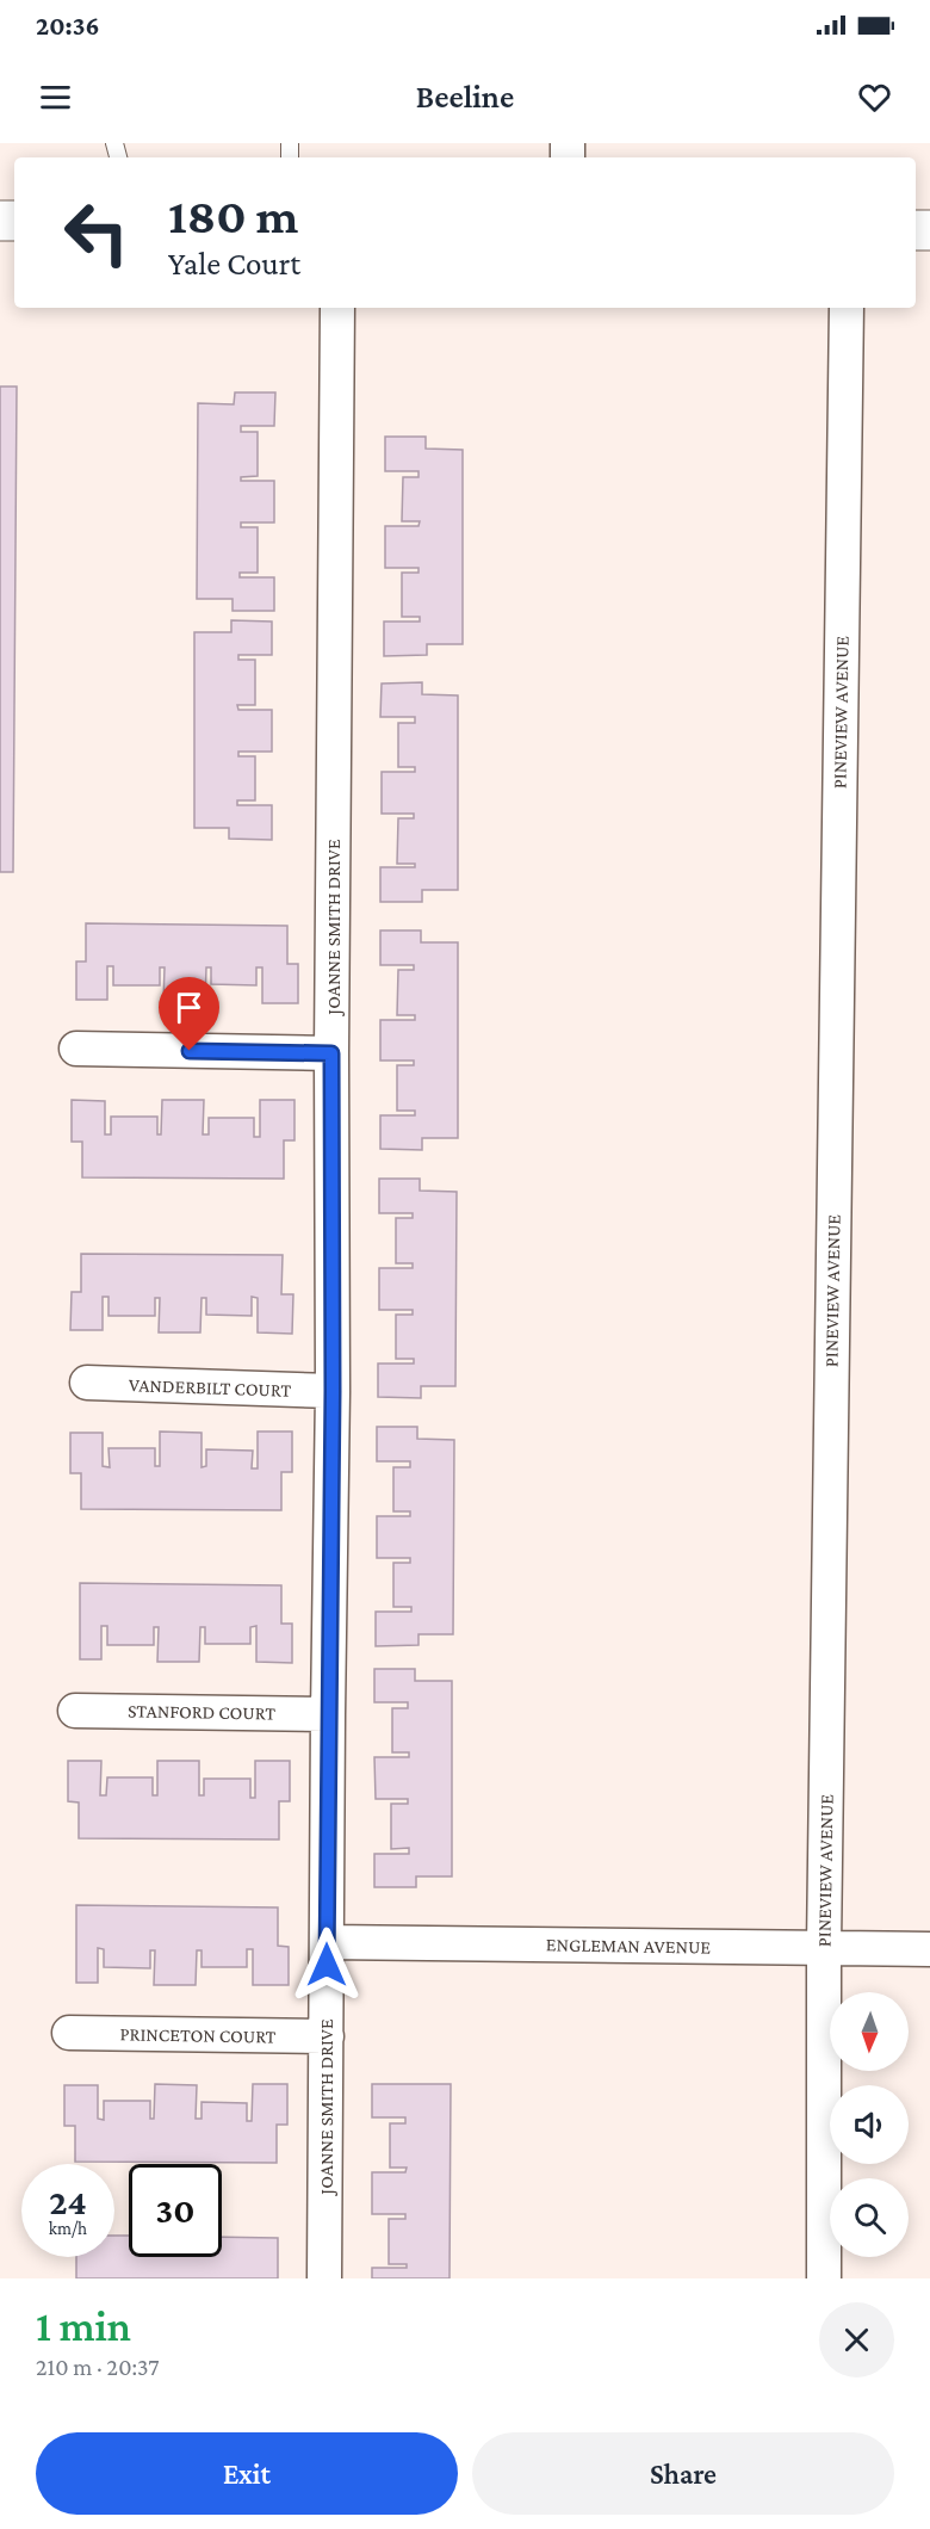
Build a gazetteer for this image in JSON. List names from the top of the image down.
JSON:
{
  "streets": {
    "street": [
      "PINEVIEW AVENUE",
      "JOANNE SMITH DRIVE",
      "VANDERBILT COURT",
      "STANFORD COURT",
      "ENGLEMAN AVENUE",
      "PRINCETON COURT"
    ]
  },
  "crossings": [
    ["PINEVIEW AVENUE", "ENGLEMAN AVENUE"],
    ["JOANNE SMITH DRIVE", "VANDERBILT COURT"],
    ["JOANNE SMITH DRIVE", "STANFORD COURT"],
    ["JOANNE SMITH DRIVE", "ENGLEMAN AVENUE"],
    ["JOANNE SMITH DRIVE", "PRINCETON COURT"]
  ],
  "north": "bottom",
  "page": {
    "status": "20:36",
    "header": "Beeline",
    "turn": ["180 m", "Yale Court"],
    "speed": "24 km/h",
    "limit": "30",
    "heading": ["1 min", "210 m · 20:37"],
    "buttons": ["Exit", "Share"]
  }
}
